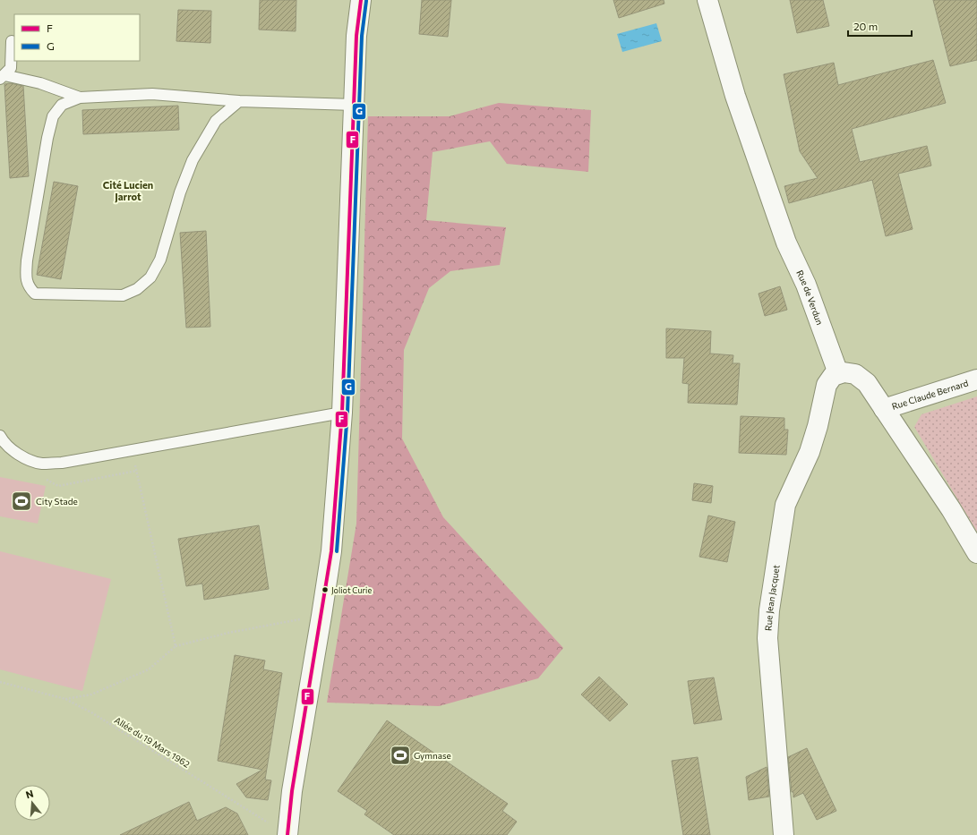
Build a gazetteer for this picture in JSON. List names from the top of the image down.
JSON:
{
  "streets": {
    "street": ["Rue de Verdun", "Rue Claude Bernard", "Rue Jean Jacquet"],
    "path": ["Allée du 19 Mars 1962"]
  },
  "crossings": [
    ["Rue de Verdun", "Rue Jean Jacquet"]
  ],
  "districts": ["Cité Lucien Jarrot"],
  "places": {
    "sports": ["City Stade", "Gymnase"],
    "other": ["Joliot Curie"]
  },
  "lines": ["transit line F", "transit line G"],
  "legend": ["F", "G"],
  "scale_bar": "20 m",
  "north": "top"
}
